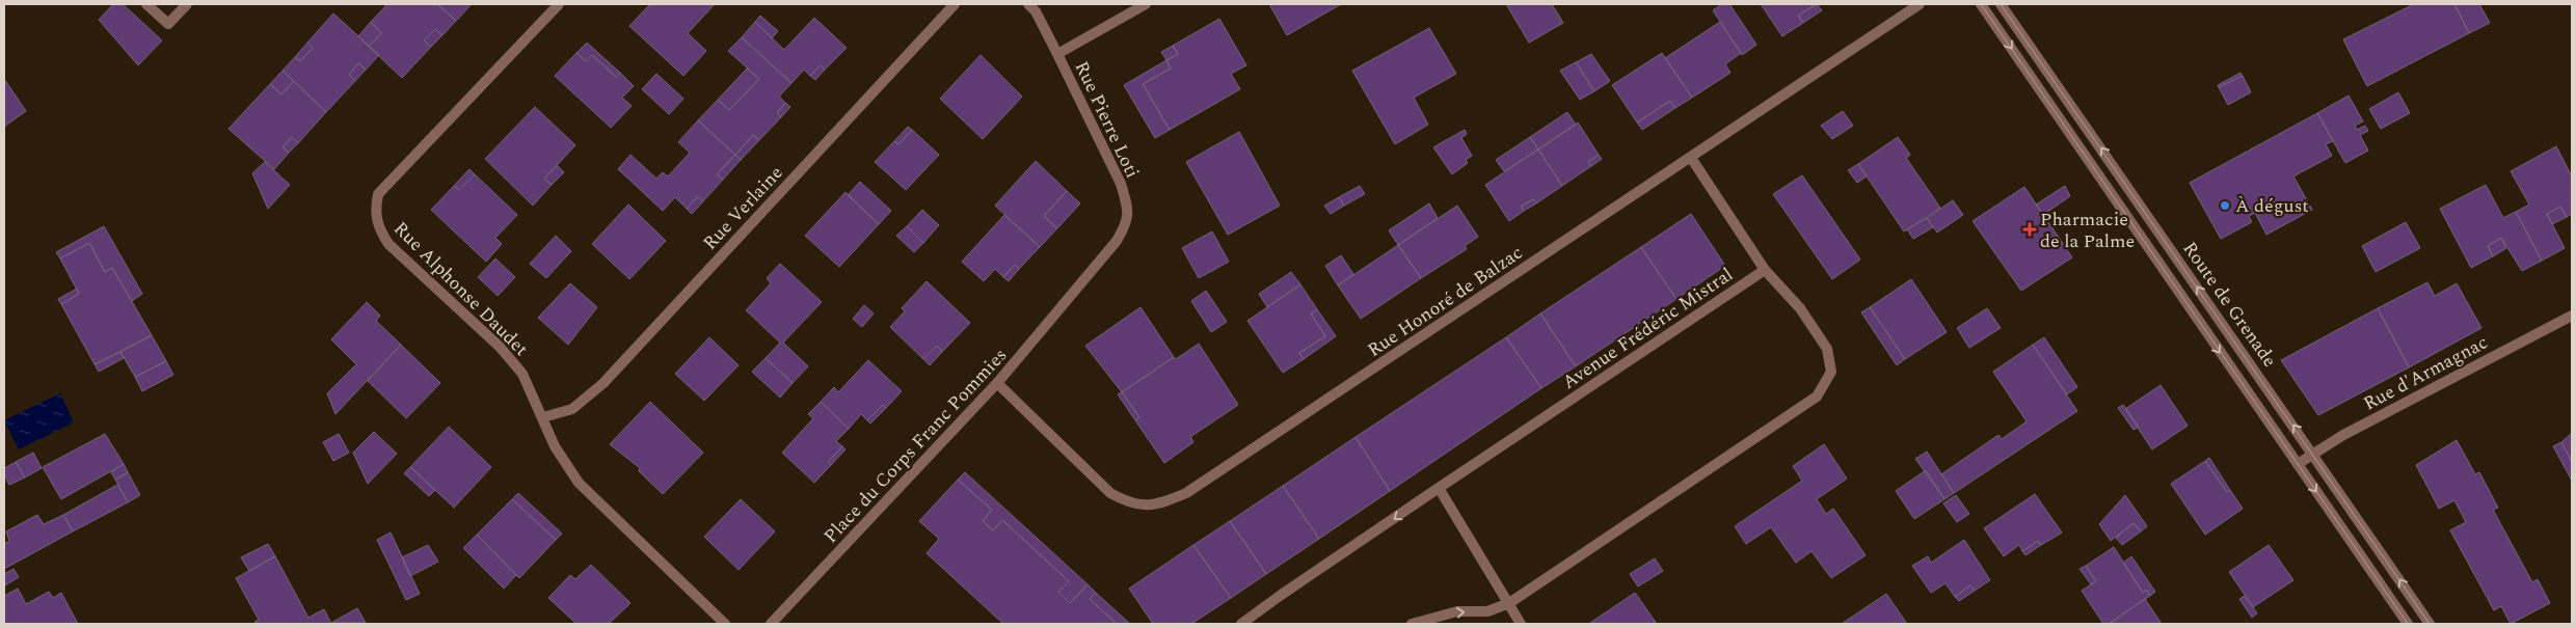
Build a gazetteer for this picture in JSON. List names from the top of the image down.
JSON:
{
  "streets": {
    "street": [
      "Rue Pierre Loti",
      "Rue Verlaine",
      "Rue Alphonse Daudet",
      "Rue Honoré de Balzac",
      "Route de Grenade",
      "Avenue Frédéric Mistral",
      "Rue d'Armagnac",
      "Place du Corps Franc Pommies"
    ]
  },
  "crossings": [
    ["Rue Pierre Loti", "Place du Corps Franc Pommies"],
    ["Rue Verlaine", "Rue Alphonse Daudet"],
    ["Rue Honoré de Balzac", "Place du Corps Franc Pommies"],
    ["Route de Grenade", "Rue d'Armagnac"]
  ],
  "one_way": ["Avenue Frédéric Mistral"],
  "places": {
    "other": ["À dégust"],
    "health": ["Pharmacie de la Palme"]
  }
}
